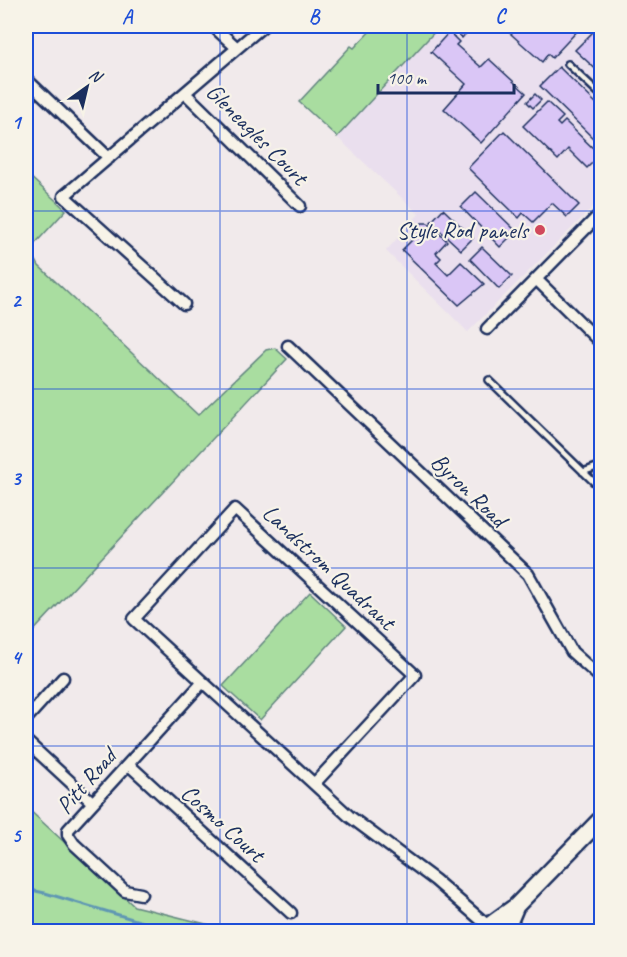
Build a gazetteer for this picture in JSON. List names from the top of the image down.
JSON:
{
  "streets": {
    "street": [
      "Gleneagles Court",
      "Byron Road",
      "Landstrom Quadrant",
      "Pitt Road",
      "Cosmo Court"
    ]
  },
  "crossings": [
    ["Landstrom Quadrant", "Pitt Road"],
    ["Pitt Road", "Cosmo Court"]
  ],
  "places": ["Style Rod panels"],
  "scale_bar": "100 m",
  "north": "top right",
  "grid": {
    "columns": ["A", "B", "C"],
    "rows": [
      "1",
      "2",
      "3",
      "4",
      "5"
    ]
  }
}
